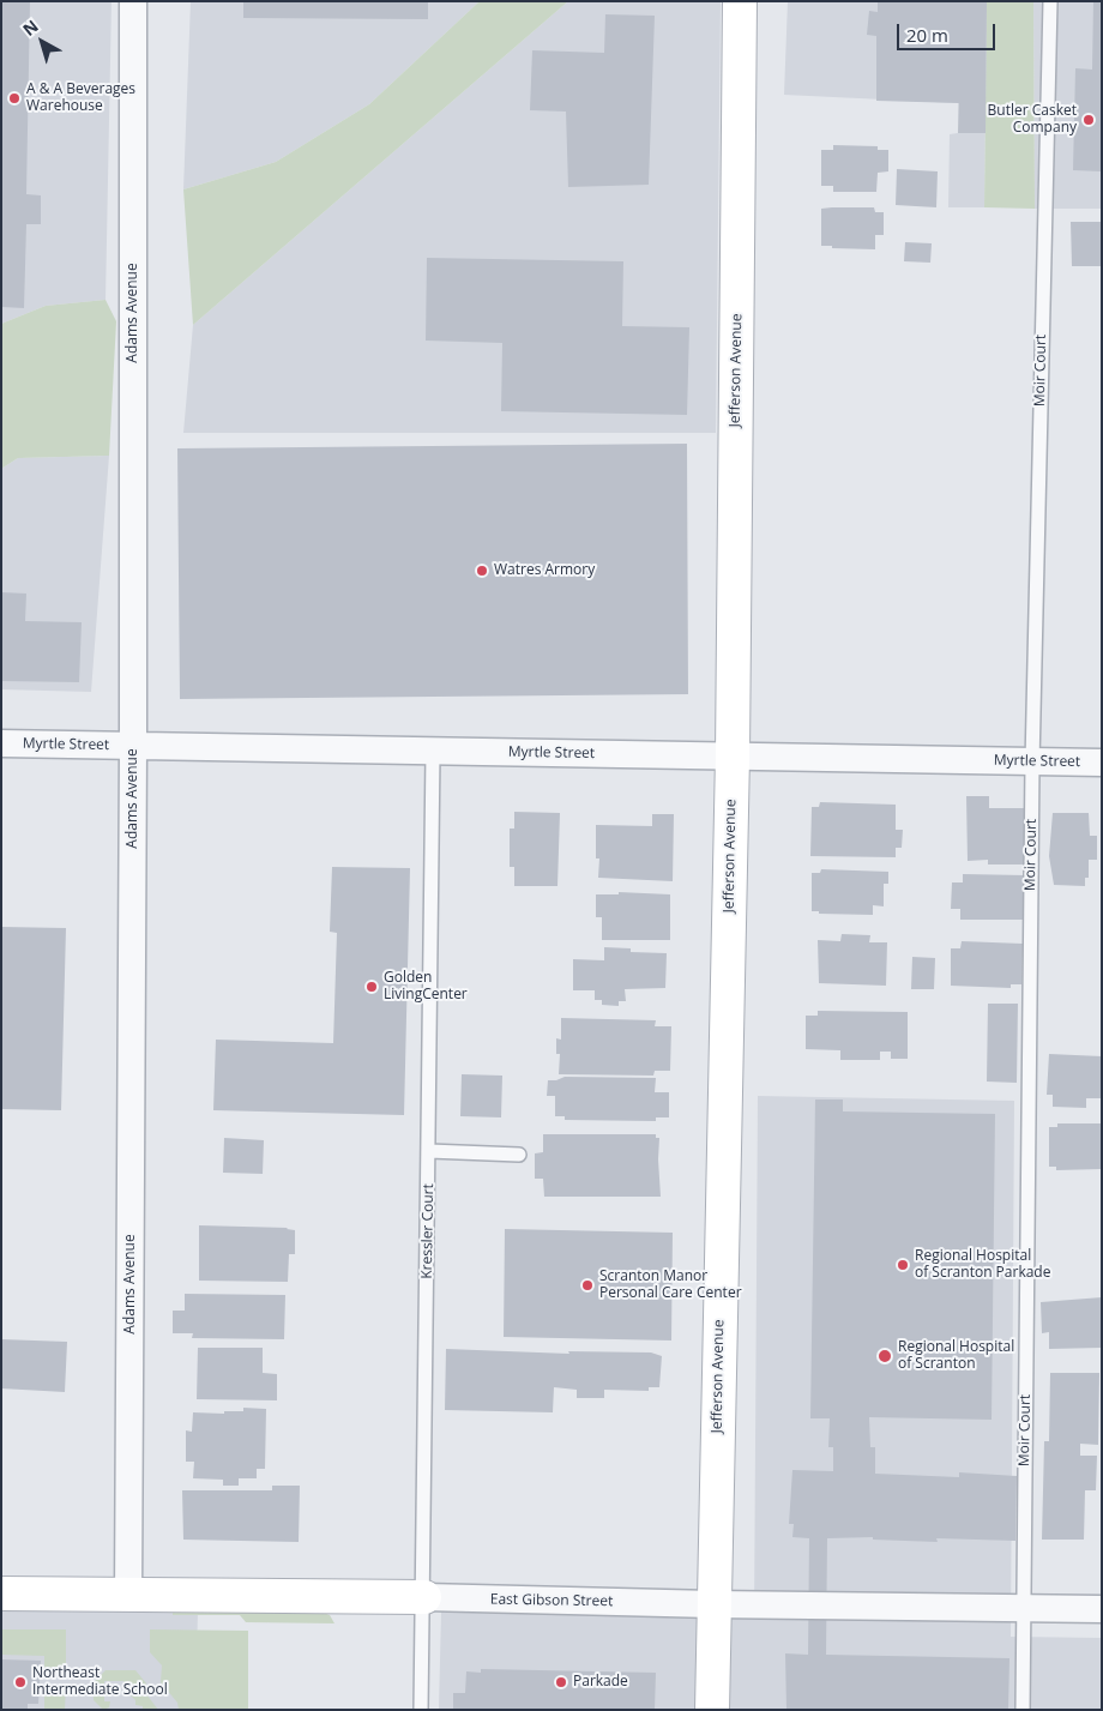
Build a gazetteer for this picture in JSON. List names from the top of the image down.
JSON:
{
  "streets": {
    "main road": ["Jefferson Avenue", "East Gibson Street"],
    "street": ["Adams Avenue", "Myrtle Street"],
    "lane": ["Moir Court", "Kressler Court"]
  },
  "crossings": [
    ["Adams Avenue", "Myrtle Street"],
    ["Adams Avenue", "East Gibson Street"],
    ["Jefferson Avenue", "Myrtle Street"],
    ["Jefferson Avenue", "East Gibson Street"],
    ["Moir Court", "Myrtle Street"],
    ["Moir Court", "East Gibson Street"],
    ["Myrtle Street", "Kressler Court"],
    ["Kressler Court", "East Gibson Street"]
  ],
  "places": [
    "A & A Beverages Warehouse",
    "Butler Casket Company",
    "Watres Armory",
    "Golden LivingCenter",
    "Regional Hospital of Scranton Parkade",
    "Scranton Manor Personal Care Center",
    "Regional Hospital of Scranton",
    "Northeast Intermediate School",
    "Parkade"
  ],
  "scale_bar": "20 m",
  "north": "top left"
}
